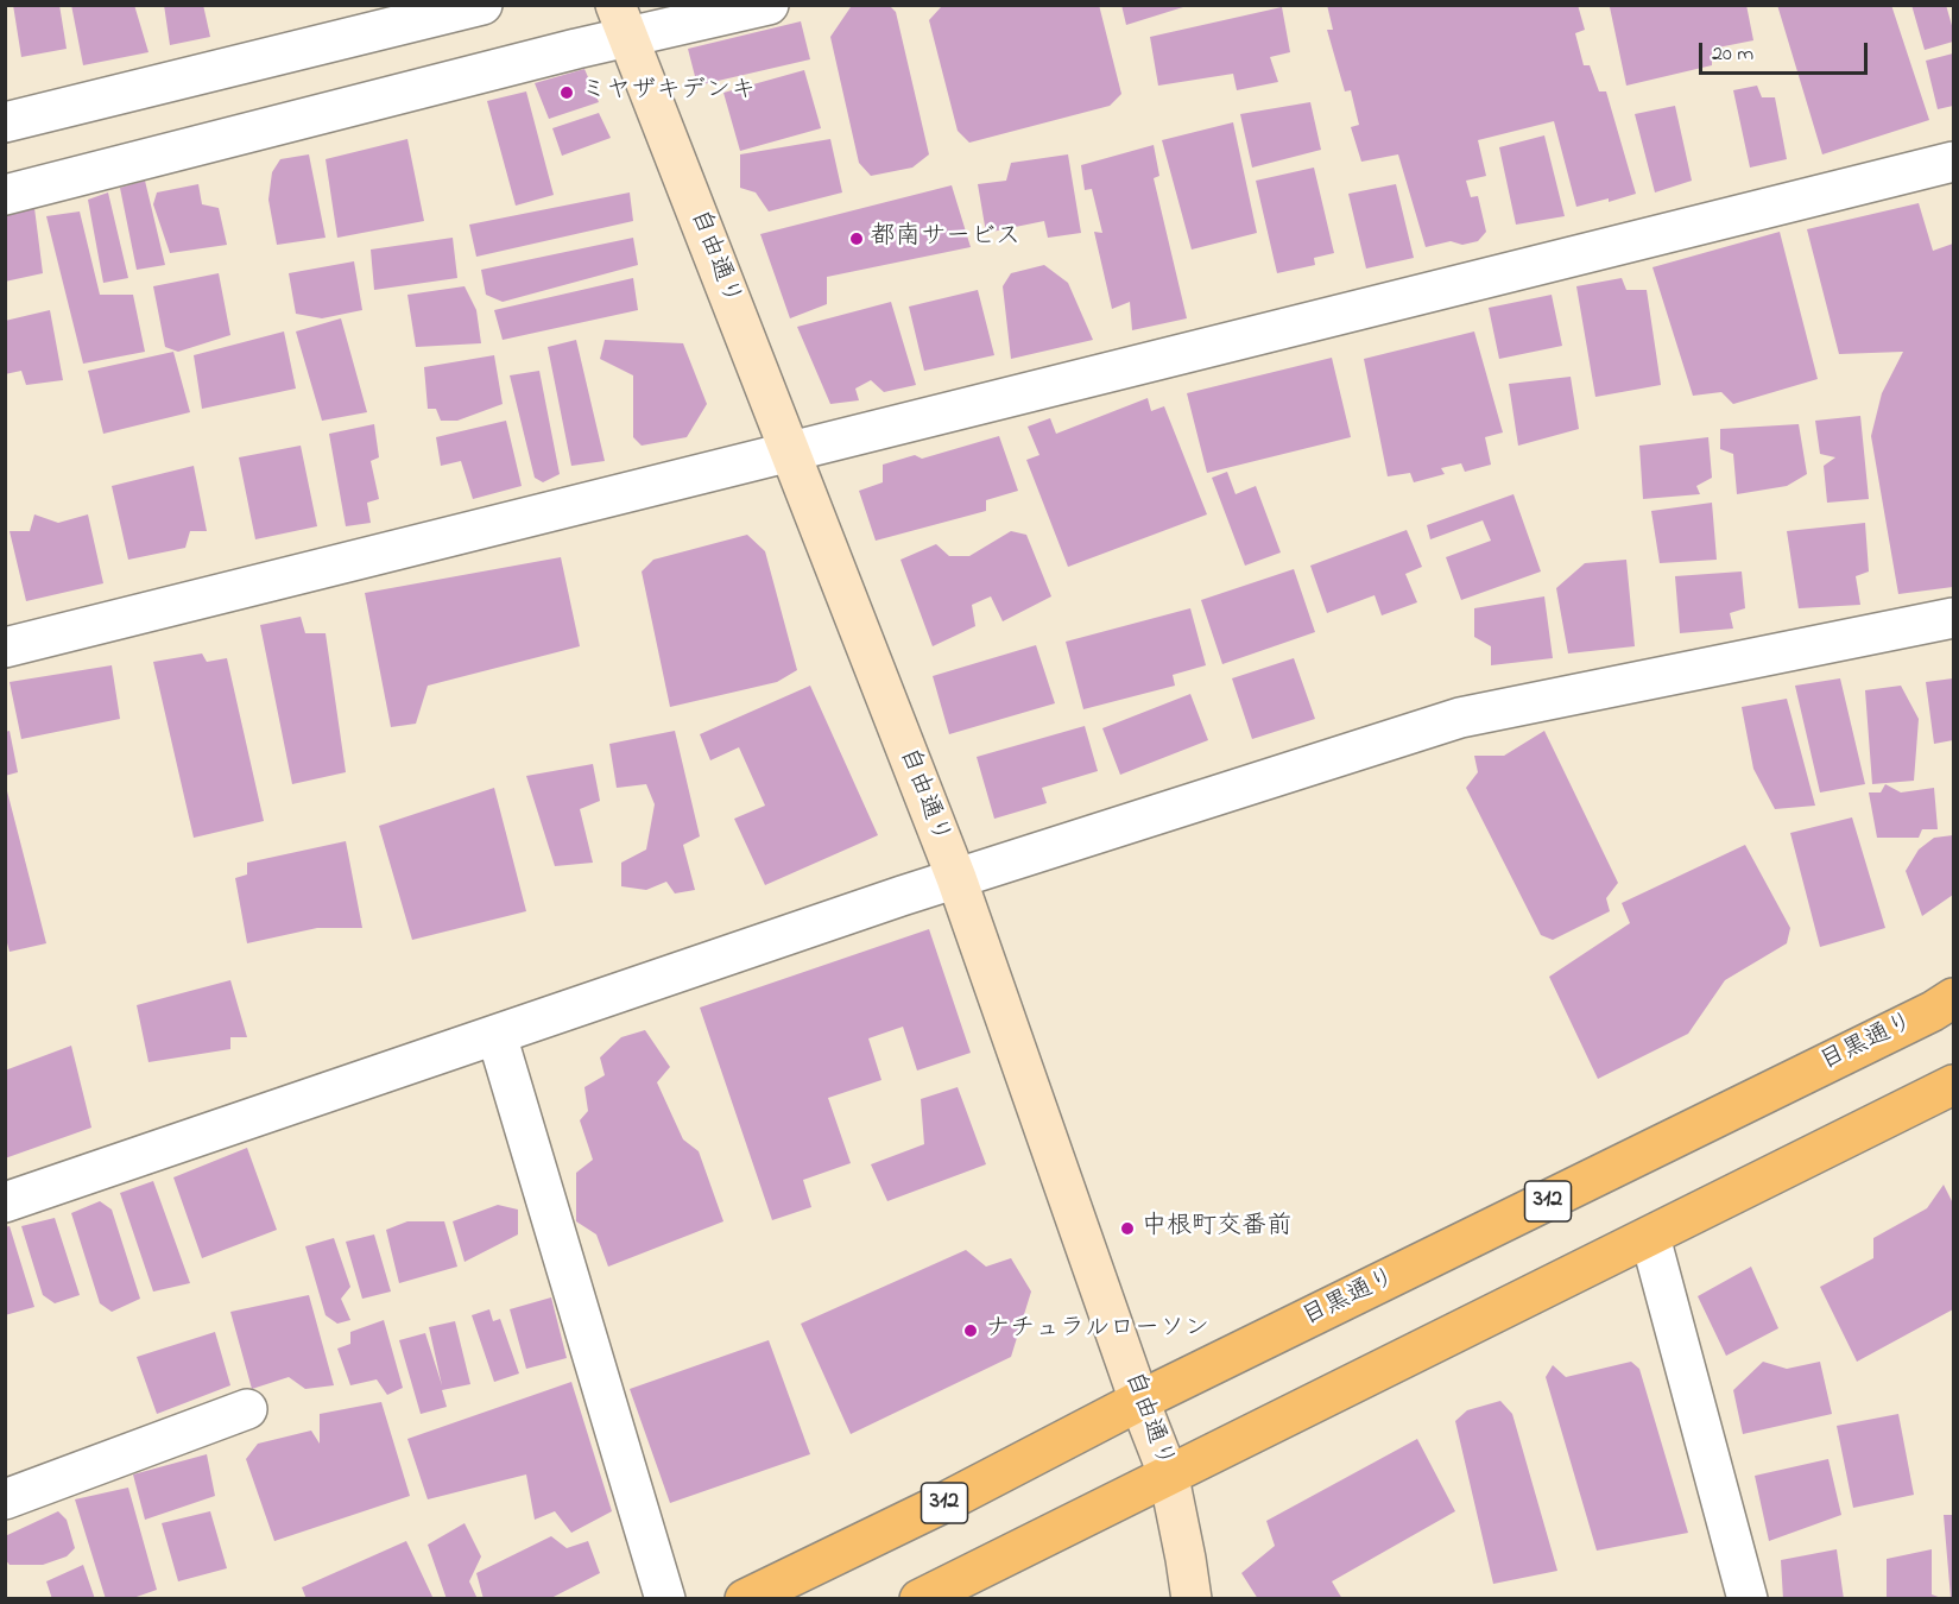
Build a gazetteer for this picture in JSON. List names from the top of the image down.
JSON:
{
  "streets": {
    "main road": ["自由通り", "目黒通り", "312"]
  },
  "crossings": [
    ["自由通り", "目黒通り"]
  ],
  "places": [
    "ミヤザキデンキ",
    "都南サービス",
    "中根町交番前",
    "ナチュラルローソン"
  ],
  "scale_bar": "20 m"
}
